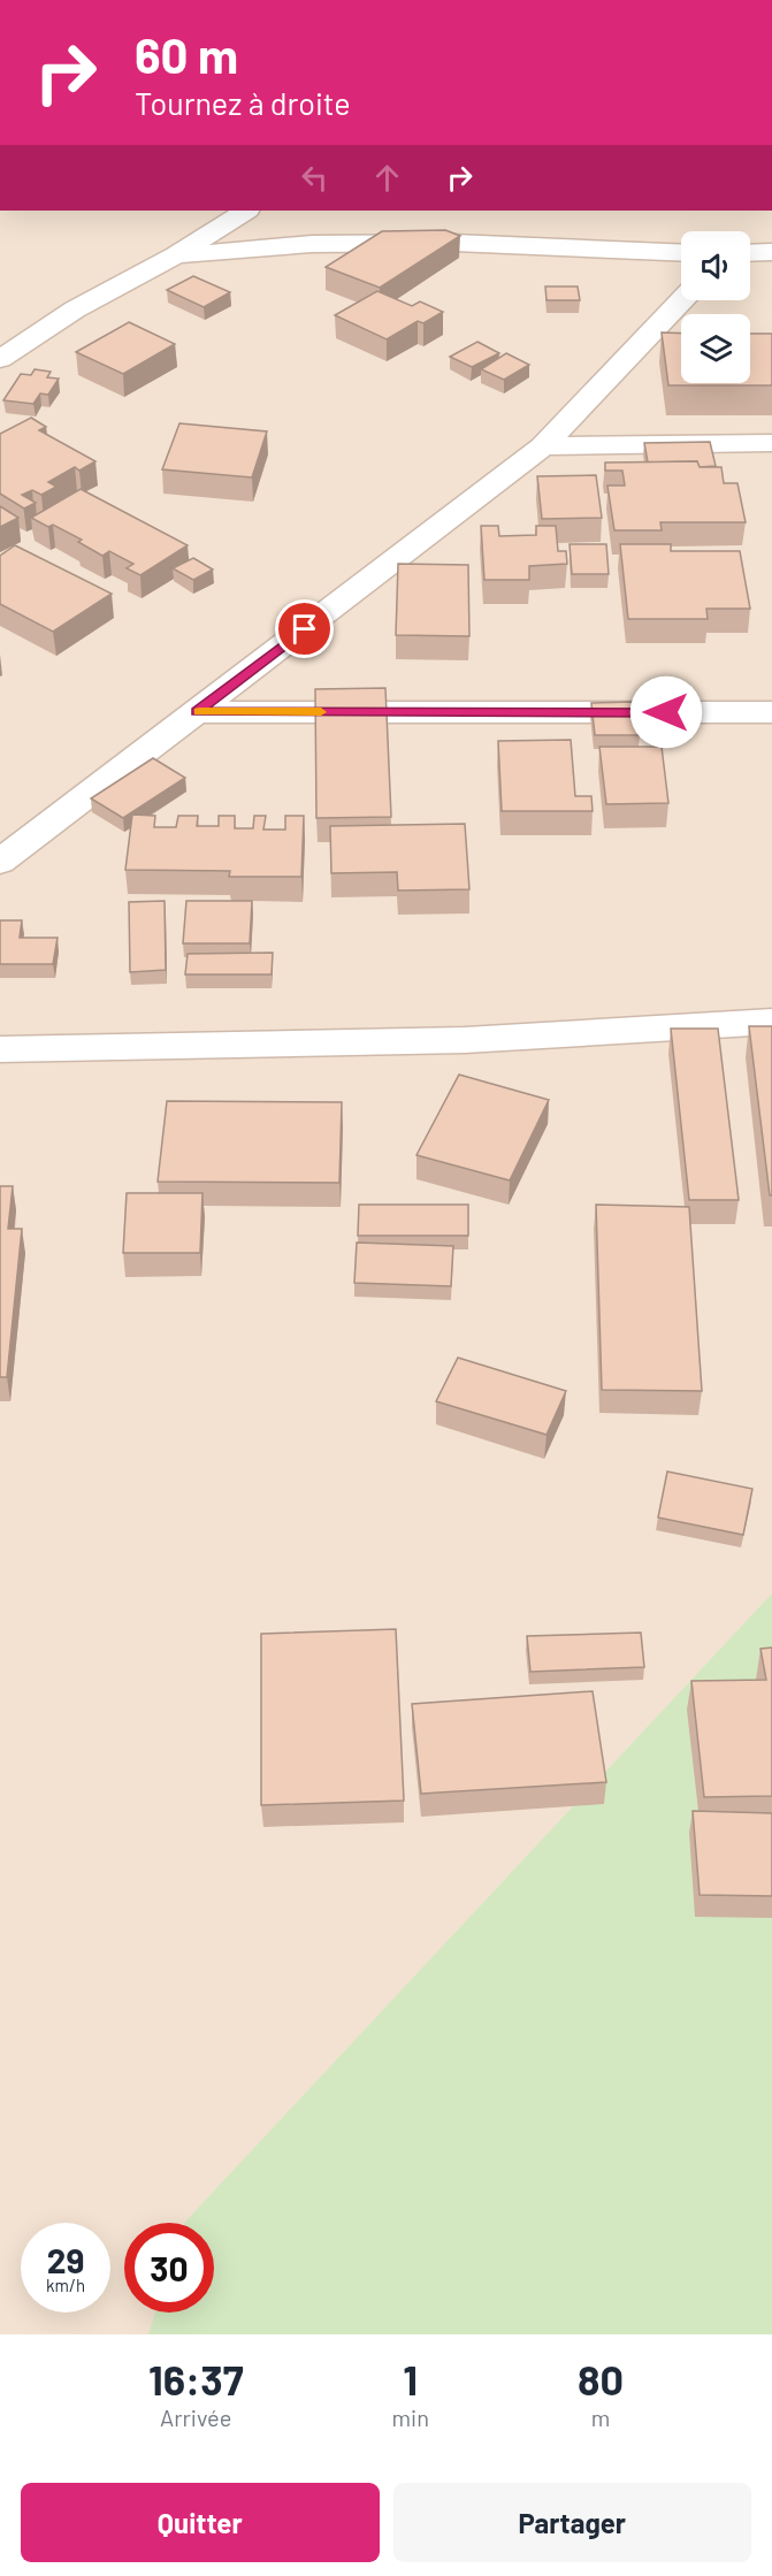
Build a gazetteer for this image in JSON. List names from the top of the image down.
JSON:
{
  "page": {
    "turn": ["60 m", "Tournez à droite"],
    "speed": "29 km/h",
    "limit": "30",
    "eta": [
      "16:37",
      "Arrivée",
      "1",
      "min",
      "80",
      "m"
    ],
    "buttons": ["Quitter", "Partager"]
  }
}
